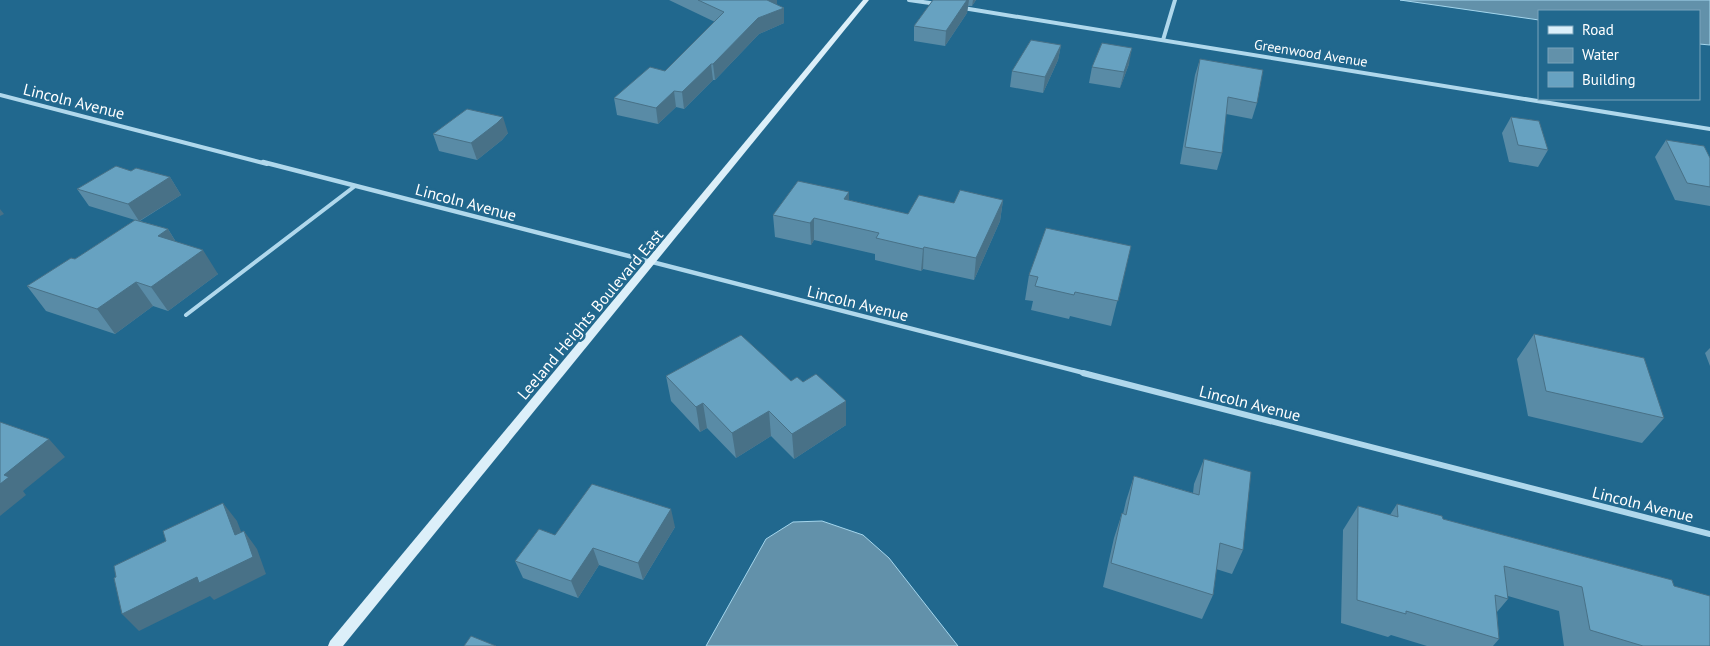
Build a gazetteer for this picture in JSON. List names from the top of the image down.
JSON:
{
  "streets": {
    "main road": ["Leeland Heights Boulevard East"],
    "street": ["Greenwood Avenue", "Lincoln Avenue"]
  },
  "crossings": [
    ["Lincoln Avenue", "Leeland Heights Boulevard East"]
  ],
  "legend": ["Road", "Water", "Building"]
}
